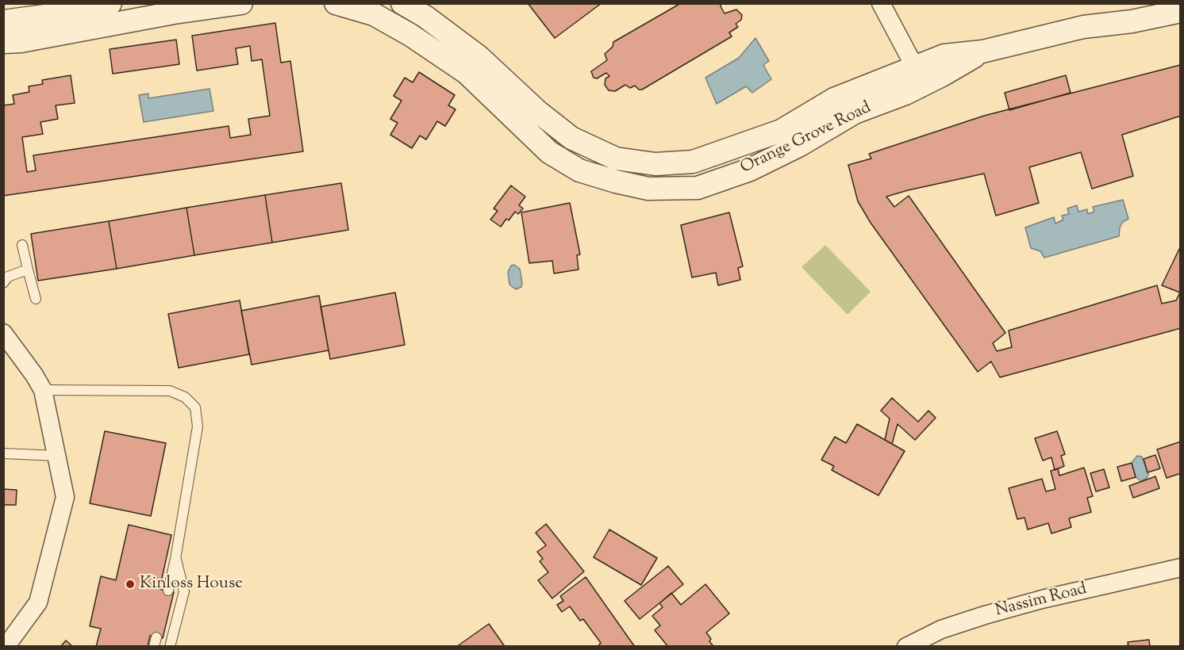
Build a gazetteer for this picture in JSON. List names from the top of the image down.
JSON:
{
  "streets": {
    "street": ["Orange Grove Road", "Nassim Road"]
  },
  "places": ["Kinloss House"]
}
